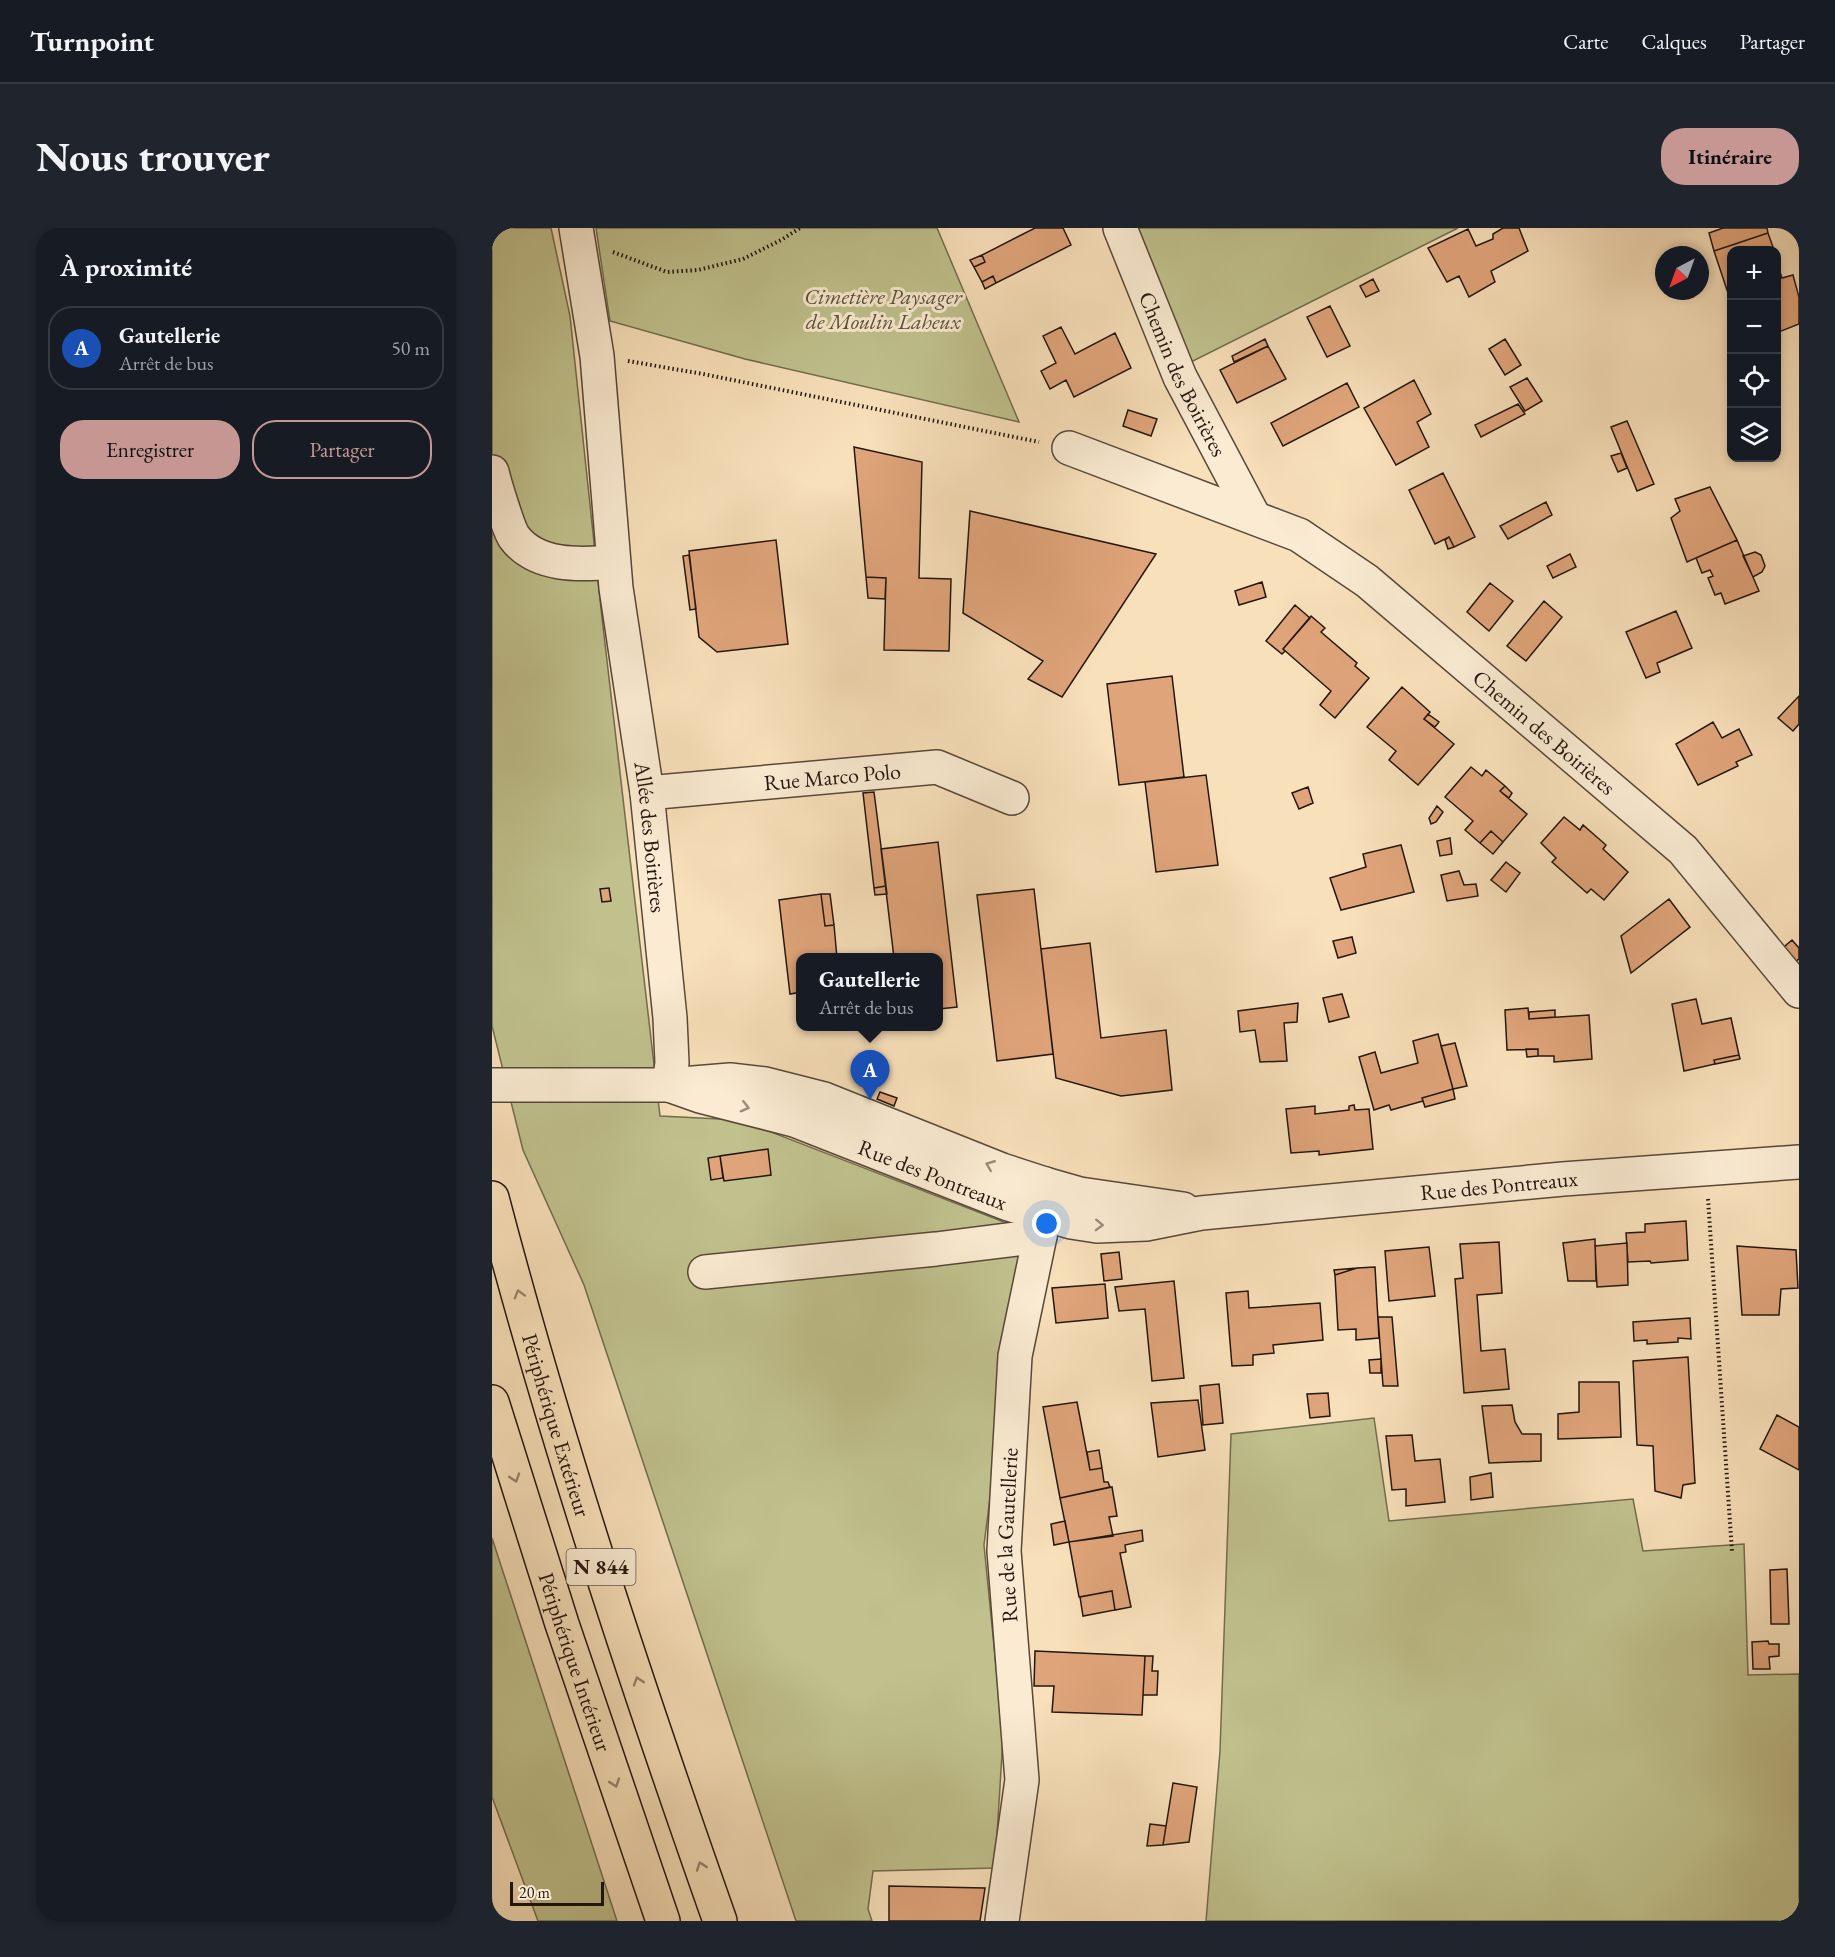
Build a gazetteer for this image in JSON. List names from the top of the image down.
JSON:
{
  "streets": {
    "highway": ["Périphérique Extérieur", "N 844", "Périphérique Intérieur"],
    "street": [
      "Chemin des Boirières",
      "Rue Marco Polo",
      "Allée des Boirières",
      "Rue des Pontreaux",
      "Rue de la Gautellerie"
    ]
  },
  "crossings": [
    ["Rue Marco Polo", "Allée des Boirières"],
    ["Allée des Boirières", "Rue des Pontreaux"],
    ["Rue des Pontreaux", "Rue de la Gautellerie"]
  ],
  "one_way": ["Périphérique Extérieur", "Périphérique Intérieur"],
  "parks": ["Cimetière Paysager de Moulin Laheux"],
  "scale_bar": "20 m",
  "north": "bottom left",
  "page": {
    "header": "Turnpoint",
    "nav": ["Carte", "Calques", "Partager"],
    "buttons": [
      "Itinéraire",
      ["Enregistrer", "Partager"]
    ],
    "title": "Nous trouver",
    "heading": "À proximité",
    "map_buttons": ["+", "−"],
    "list": [
      {
        "mark": "A",
        "name": "Gautellerie",
        "note": "Arrêt de bus",
        "value": "50 m"
      }
    ],
    "popup": ["Gautellerie", "Arrêt de bus"],
    "pins": "A",
    "scale": "20 m"
  }
}
